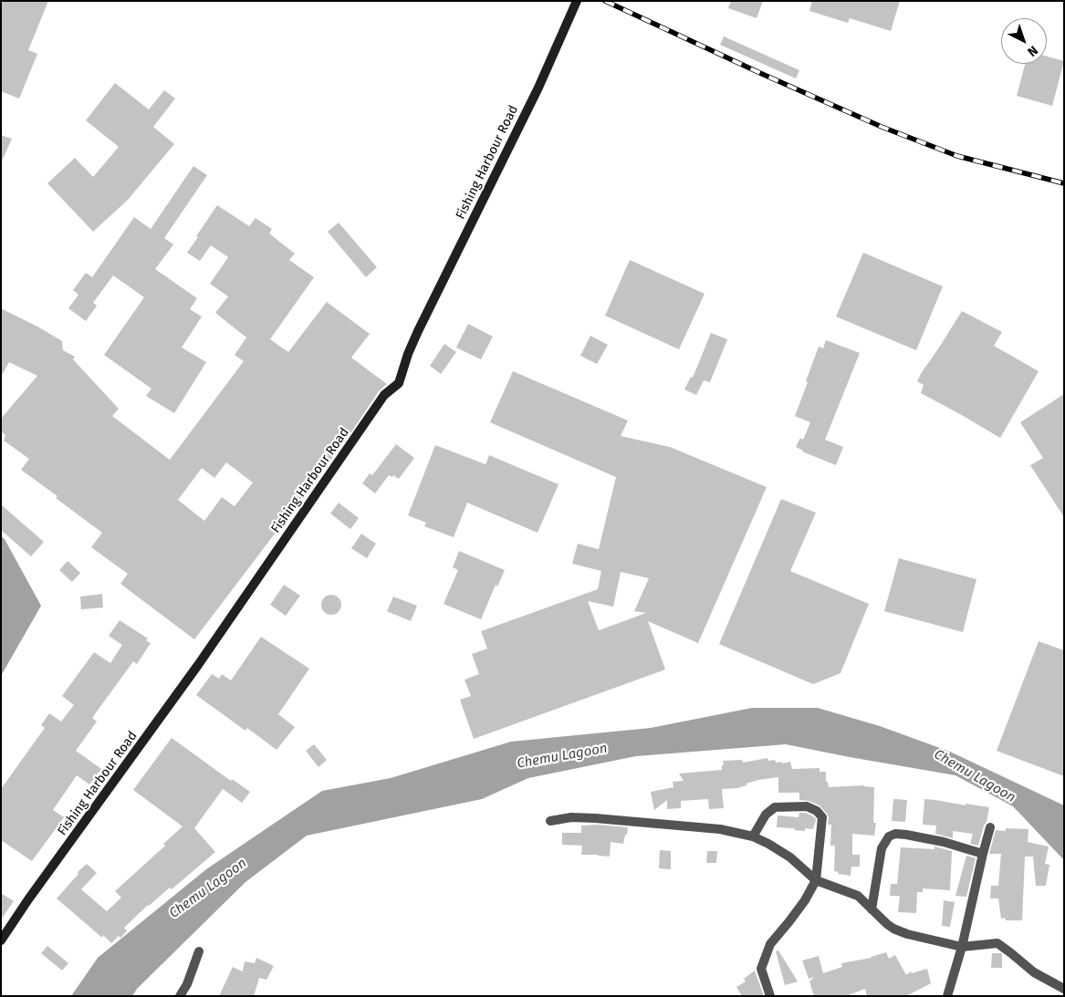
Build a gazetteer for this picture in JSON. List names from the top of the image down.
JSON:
{
  "streets": {
    "street": ["Fishing Harbour Road"]
  },
  "water": ["Chemu Lagoon"],
  "north": "bottom right"
}
